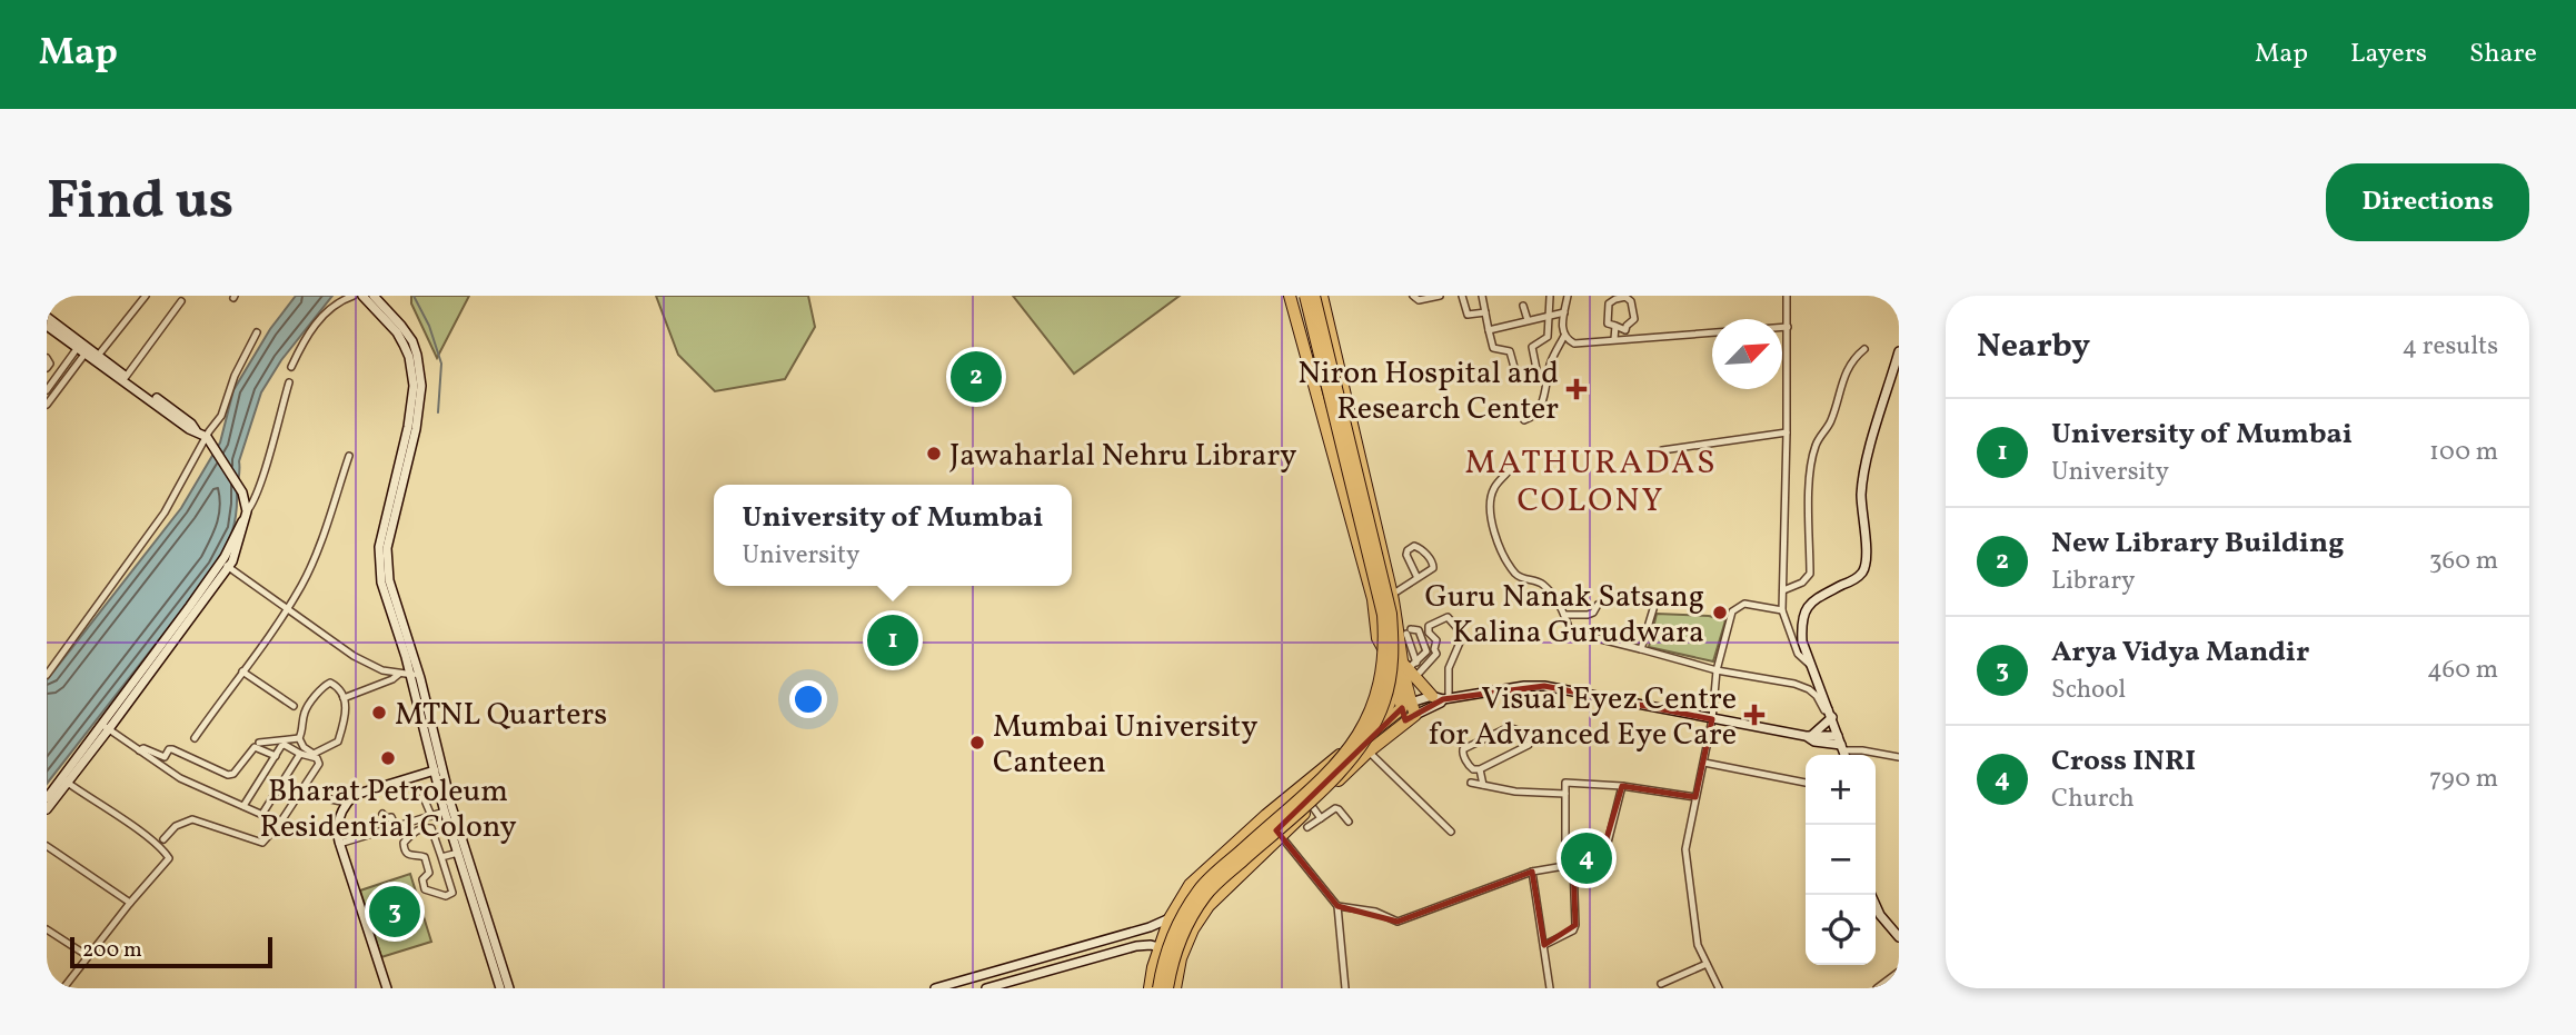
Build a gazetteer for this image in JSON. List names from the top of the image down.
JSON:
{
  "districts": ["MATHURADAS COLONY"],
  "places": {
    "health": ["Niron Hospital and Research Center", "Visual Eyez Centre for Advanced Eye Care"],
    "other": [
      "Jawaharlal Nehru Library",
      "Guru Nanak Satsang Kalina Gurudwara",
      "MTNL Quarters",
      "Mumbai University Canteen",
      "Bharat Petroleum Residential Colony"
    ]
  },
  "scale_bar": "200 m",
  "north": "top right",
  "page": {
    "header": "Map",
    "nav": ["Map", "Layers", "Share"],
    "buttons": "Directions",
    "title": "Find us",
    "heading": ["Nearby", "4 results"],
    "pins": [
      "2",
      "1",
      "4",
      "3"
    ],
    "list": [
      {
        "mark": "1",
        "name": "University of Mumbai",
        "note": "University",
        "value": "100 m"
      },
      {
        "mark": "2",
        "name": "New Library Building",
        "note": "Library",
        "value": "360 m"
      },
      {
        "mark": "3",
        "name": "Arya Vidya Mandir",
        "note": "School",
        "value": "460 m"
      },
      {
        "mark": "4",
        "name": "Cross INRI",
        "note": "Church",
        "value": "790 m"
      }
    ],
    "popup": ["University of Mumbai", "University"],
    "map_buttons": ["+", "−"],
    "scale": "200 m"
  }
}
